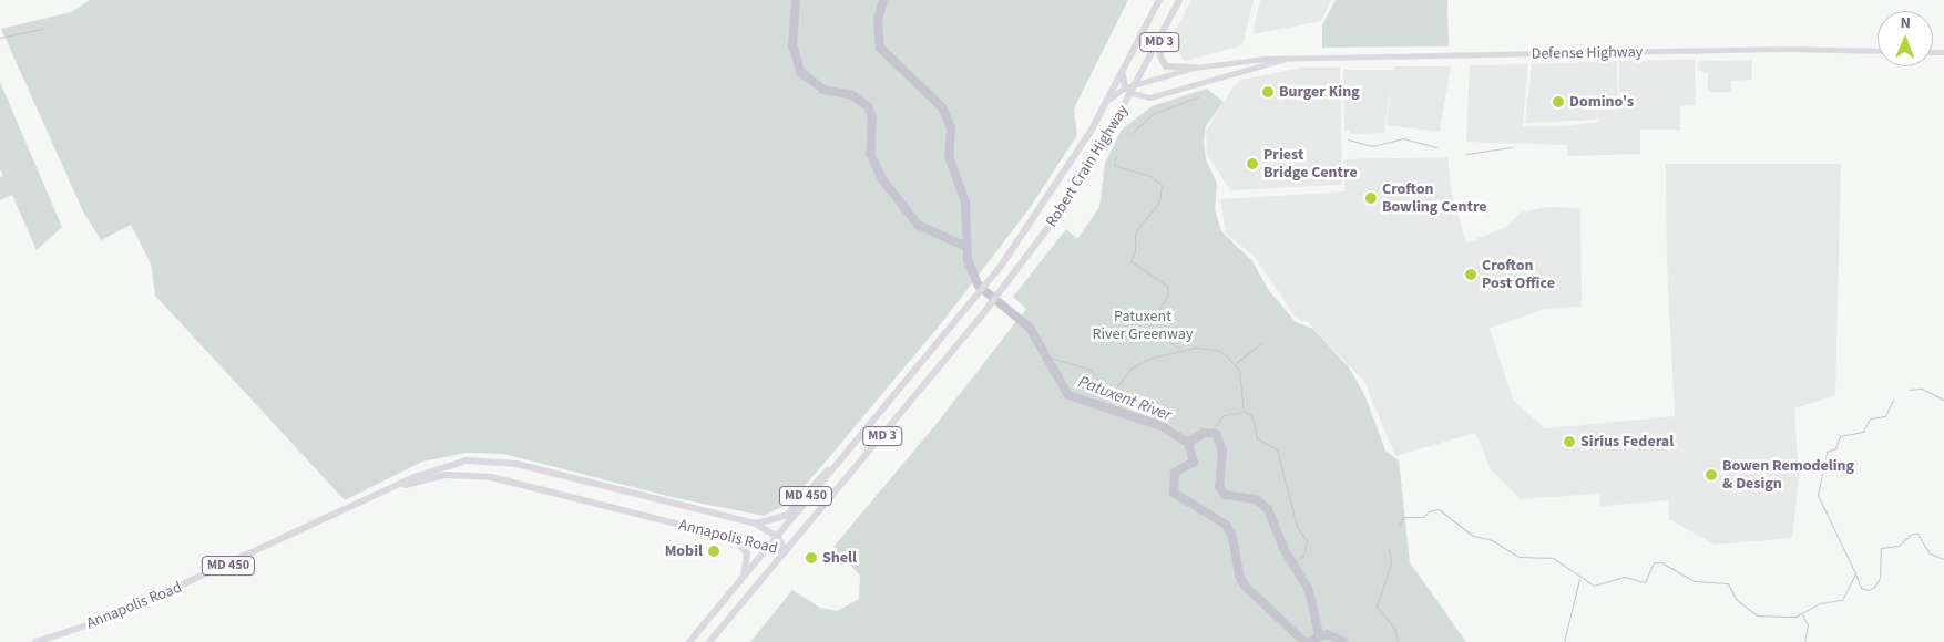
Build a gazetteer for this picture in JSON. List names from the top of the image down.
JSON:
{
  "streets": {
    "highway": ["MD 3", "Robert Crain Highway", "MD 450"],
    "main road": ["Defense Highway", "Annapolis Road"]
  },
  "crossings": [
    ["MD 3", "Robert Crain Highway"],
    ["MD 3", "MD 450"],
    ["MD 3", "Annapolis Road"],
    ["Defense Highway", "Robert Crain Highway"],
    ["Robert Crain Highway", "MD 450"],
    ["Robert Crain Highway", "Annapolis Road"],
    ["MD 450", "Annapolis Road"]
  ],
  "water": ["Patuxent River"],
  "parks": ["Patuxent River Greenway"],
  "places": [
    "Burger King",
    "Domino's",
    "Priest Bridge Centre",
    "Crofton Bowling Centre",
    "Crofton Post Office",
    "Sirius Federal",
    "Bowen Remodeling & Design",
    "Mobil",
    "Shell"
  ],
  "north": "top"
}
